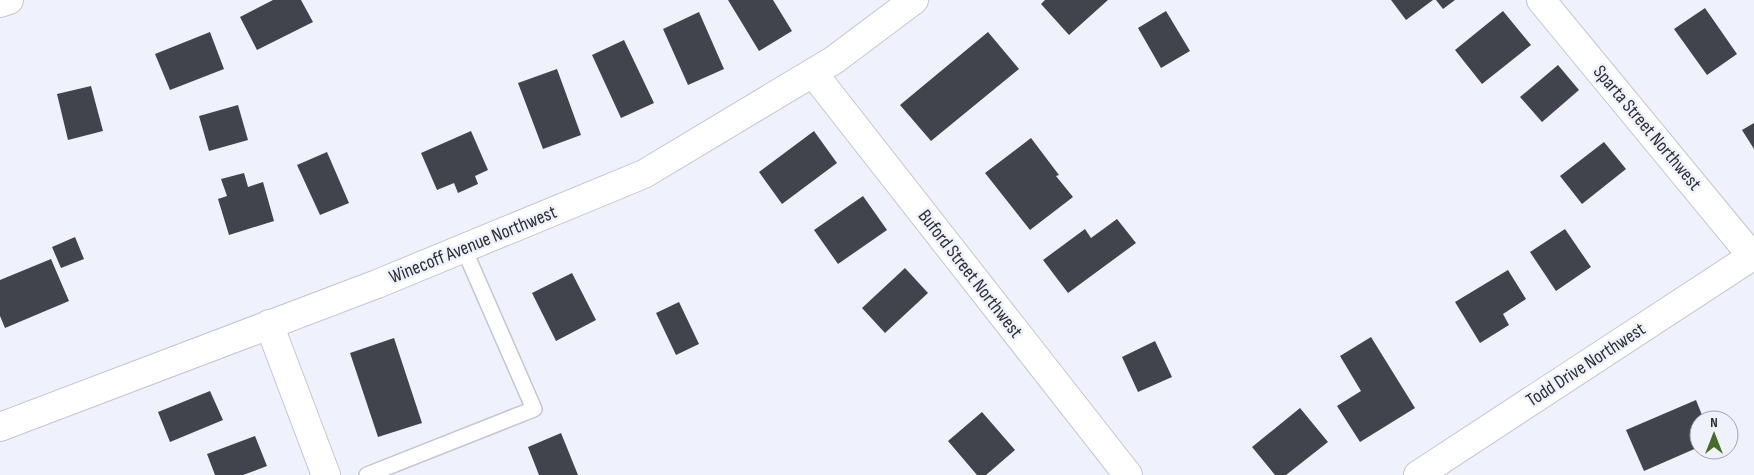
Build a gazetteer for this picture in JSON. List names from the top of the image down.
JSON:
{
  "streets": {
    "street": [
      "Sparta Street Northwest",
      "Winecoff Avenue Northwest",
      "Buford Street Northwest",
      "Todd Drive Northwest"
    ]
  },
  "crossings": [
    ["Sparta Street Northwest", "Todd Drive Northwest"],
    ["Winecoff Avenue Northwest", "Buford Street Northwest"]
  ],
  "north": "top"
}
